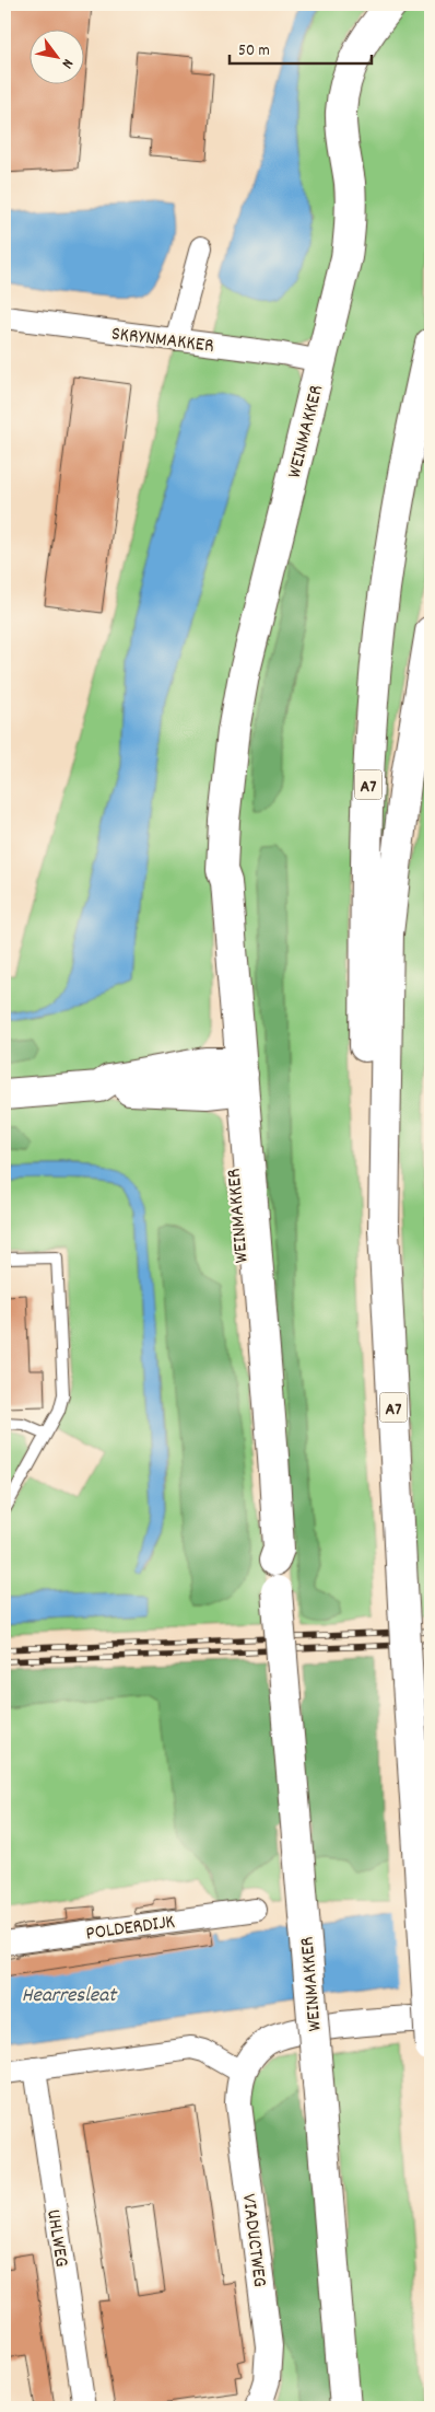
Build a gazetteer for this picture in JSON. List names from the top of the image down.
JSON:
{
  "streets": {
    "main road": ["WEINMAKKER", "A7"],
    "street": [
      "SKRYNMAKKER",
      "POLDERDIJK",
      "UHLWEG",
      "VIADUCTWEG"
    ]
  },
  "crossings": [
    ["SKRYNMAKKER", "WEINMAKKER"]
  ],
  "water": ["Hearresleat"],
  "scale_bar": "50 m",
  "north": "bottom right"
}
